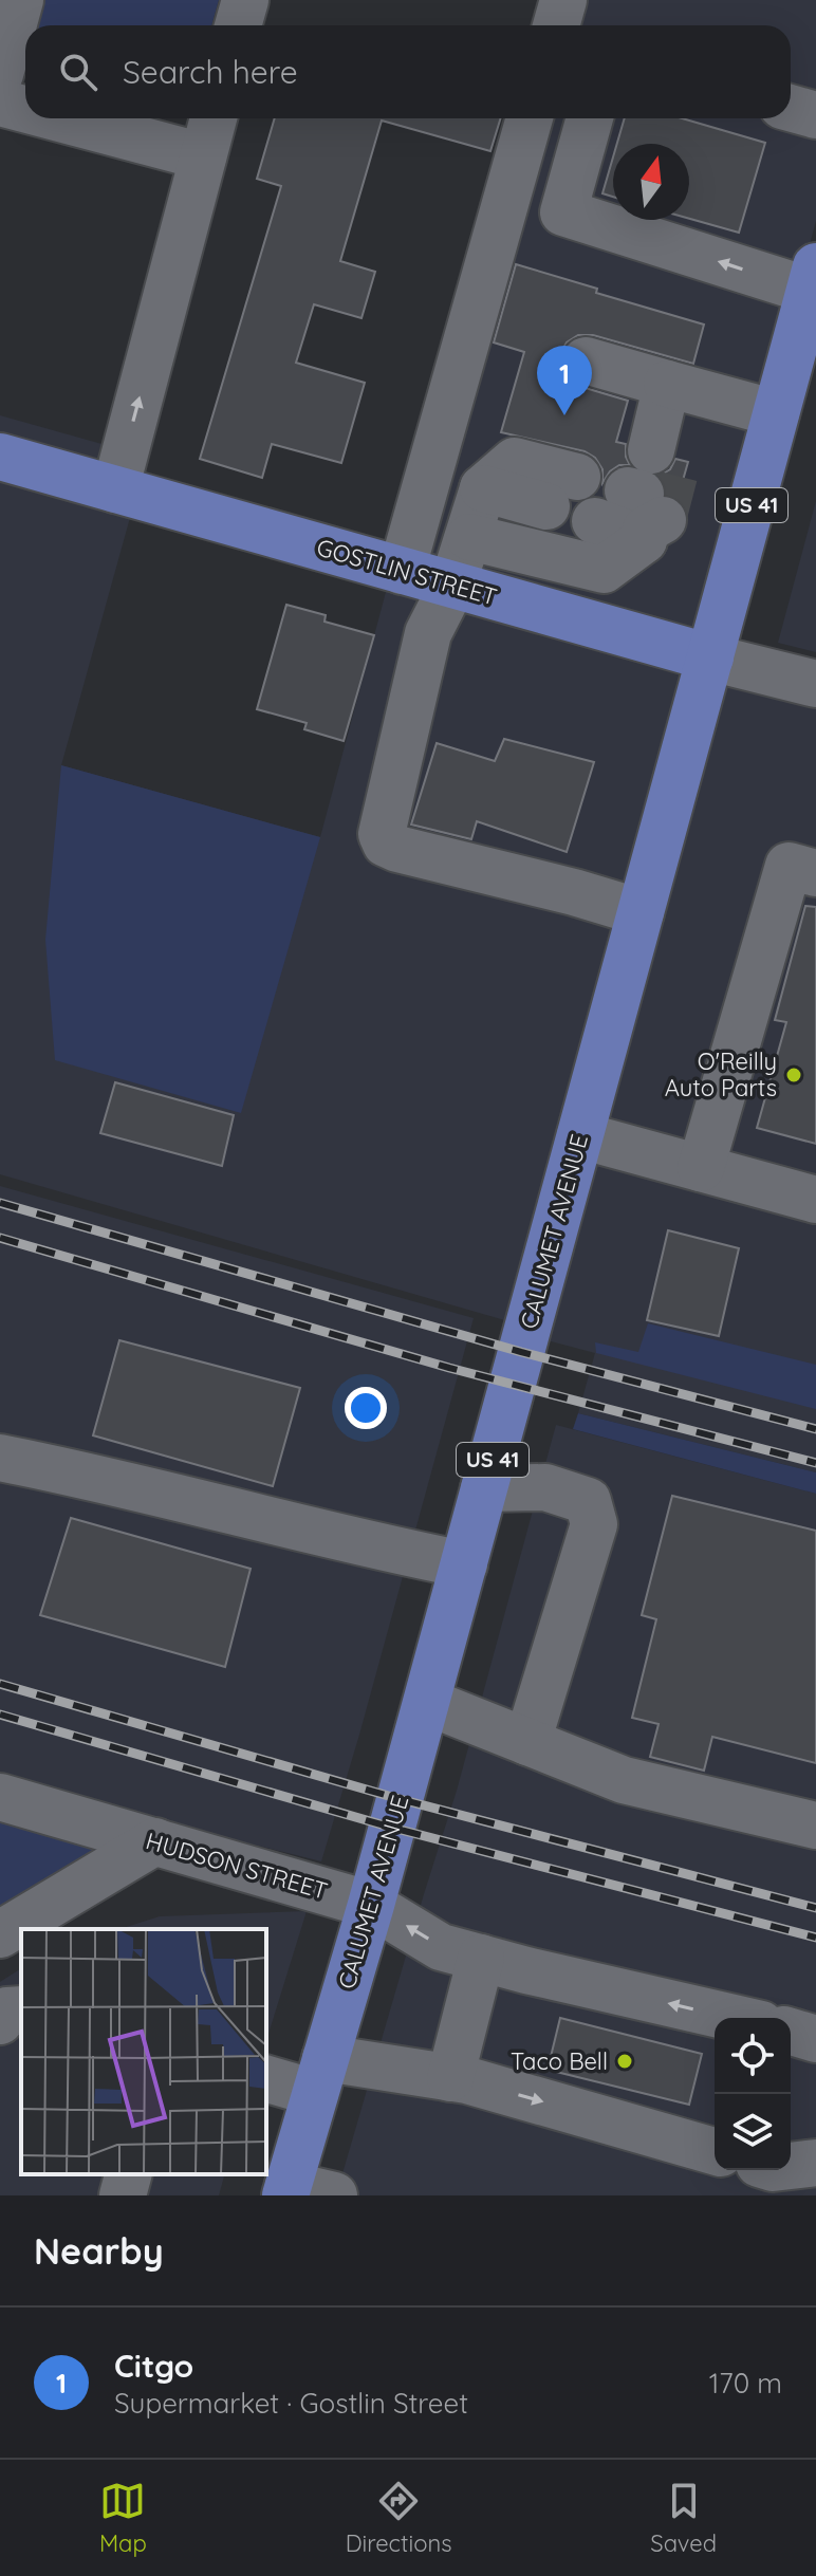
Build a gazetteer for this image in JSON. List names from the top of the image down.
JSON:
{
  "streets": {
    "main road": ["US 41", "GOSTLIN STREET", "CALUMET AVENUE"],
    "street": ["HUDSON STREET"]
  },
  "crossings": [
    ["GOSTLIN STREET", "CALUMET AVENUE"],
    ["CALUMET AVENUE", "HUDSON STREET"]
  ],
  "places": ["O'Reilly Auto Parts", "Taco Bell"],
  "north": "top",
  "page": {
    "search": "Search here",
    "pins": "1",
    "heading": "Nearby",
    "list": [
      {
        "mark": "1",
        "name": "Citgo",
        "note": "Supermarket · Gostlin Street",
        "value": "170 m"
      }
    ],
    "nav": ["Map", "Directions", "Saved"]
  }
}
